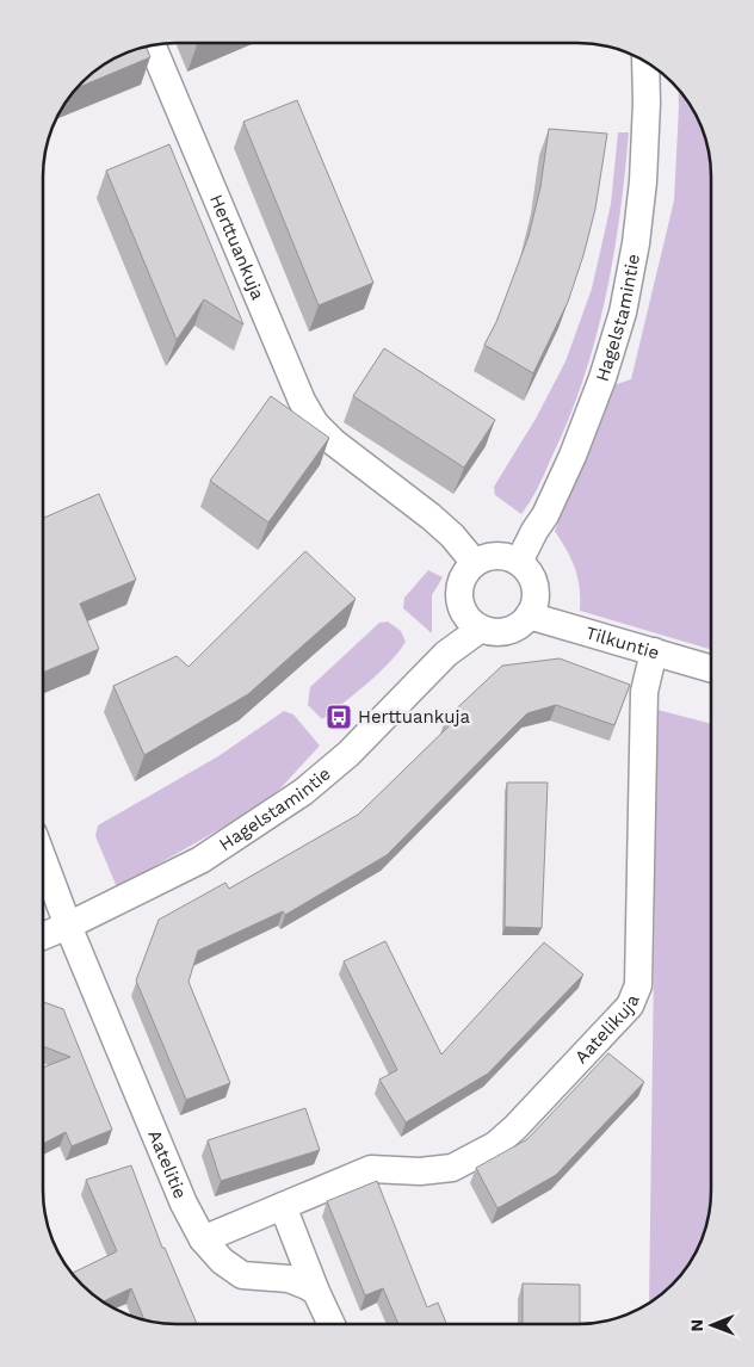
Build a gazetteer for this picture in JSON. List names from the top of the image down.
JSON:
{
  "streets": {
    "street": [
      "Herttuankuja",
      "Hagelstamintie",
      "Tilkuntie",
      "Aatelikuja",
      "Aatelitie"
    ]
  },
  "crossings": [
    ["Herttuankuja", "Hagelstamintie"],
    ["Herttuankuja", "Tilkuntie"],
    ["Hagelstamintie", "Tilkuntie"],
    ["Hagelstamintie", "Aatelitie"],
    ["Tilkuntie", "Aatelikuja"],
    ["Aatelikuja", "Aatelitie"]
  ],
  "places": {
    "bus stop": ["Herttuankuja"]
  },
  "north": "left"
}
